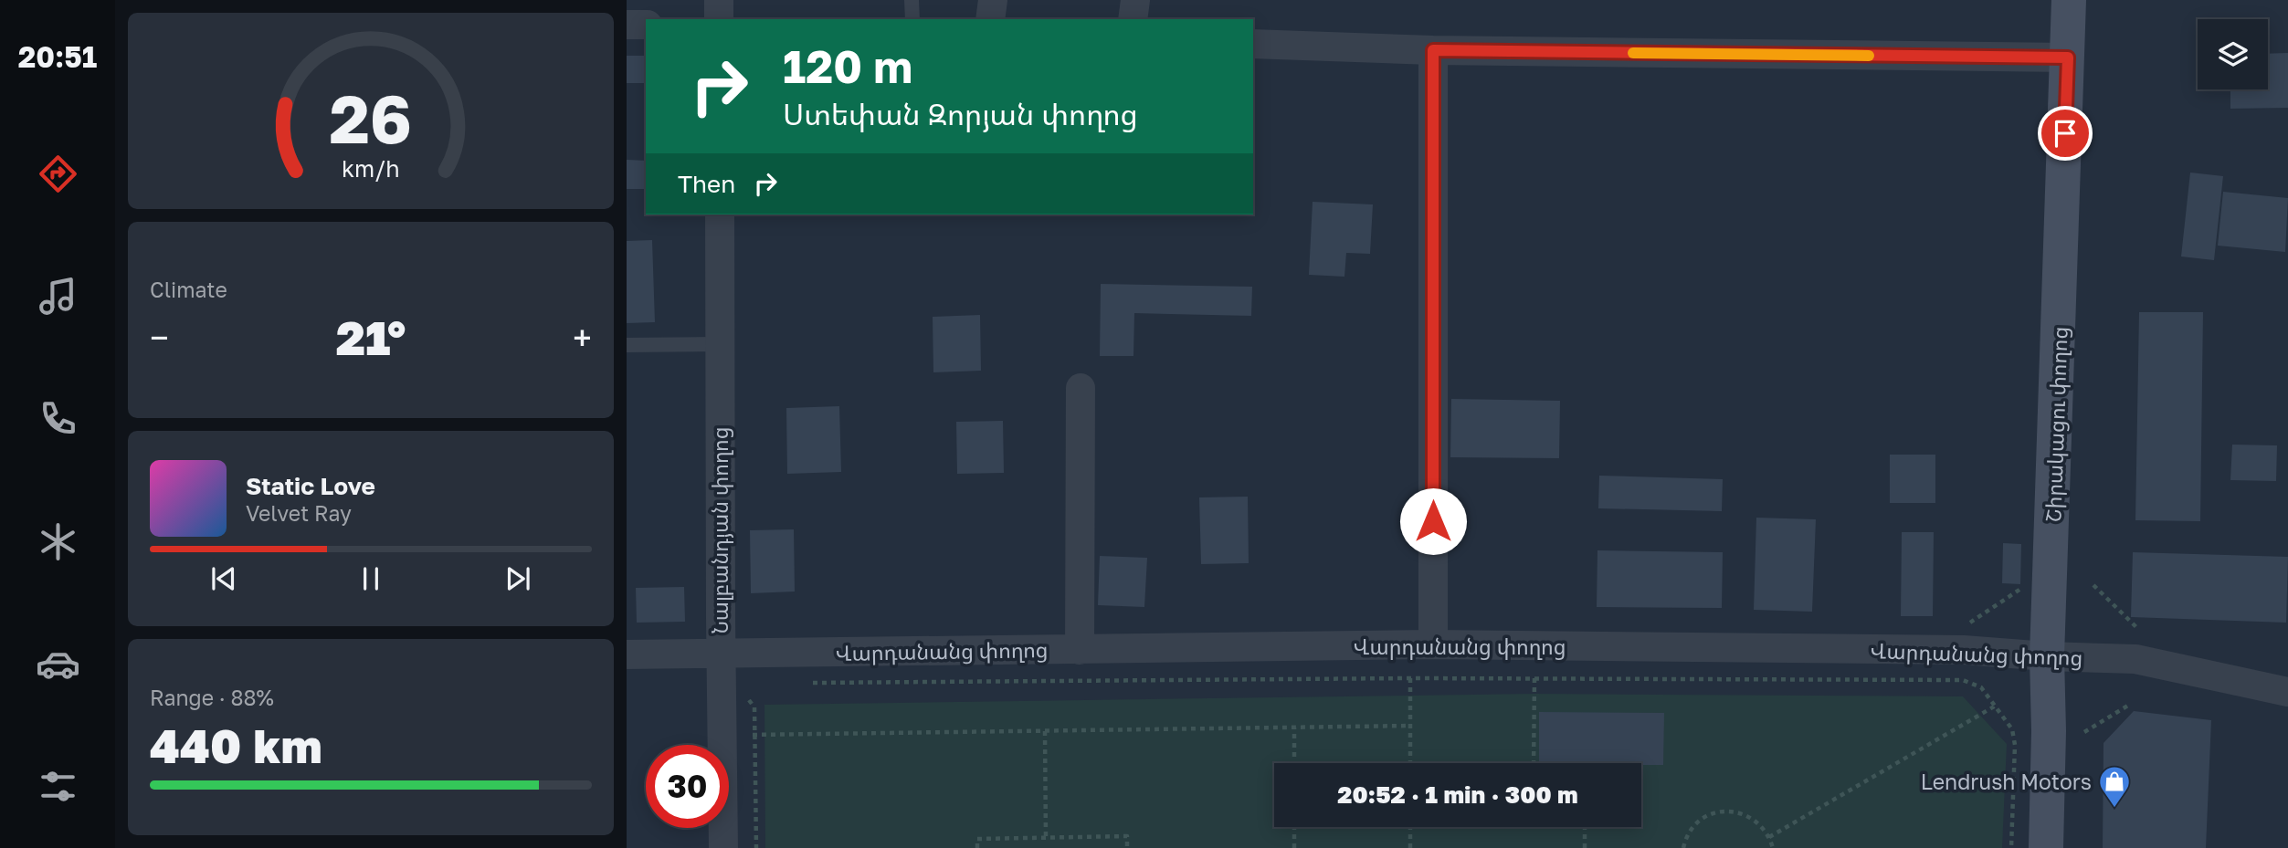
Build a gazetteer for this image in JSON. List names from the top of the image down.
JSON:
{
  "streets": {
    "street": ["Շիրակացու փողոց", "Նալբանդյան փողոց", "Վարդանանց փողոց"]
  },
  "crossings": [
    ["Շիրակացու փողոց", "Վարդանանց փողոց"],
    ["Նալբանդյան փողոց", "Վարդանանց փողոց"]
  ],
  "places": {
    "shop": ["Lendrush Motors"]
  },
  "page": {
    "tabs": "20:51",
    "turn": ["120 m", "Ստեփան Զորյան փողոց"],
    "then": "Then",
    "tile": [
      "Climate",
      ["Range · 88%", "440 km"]
    ],
    "heat": ["−", "21°", "+"],
    "song": ["Static Love", "Velvet Ray"],
    "limit": "30",
    "trip": "20:52 · 1 min · 300 m",
    "gauge": ["26", "km/h"]
  }
}
